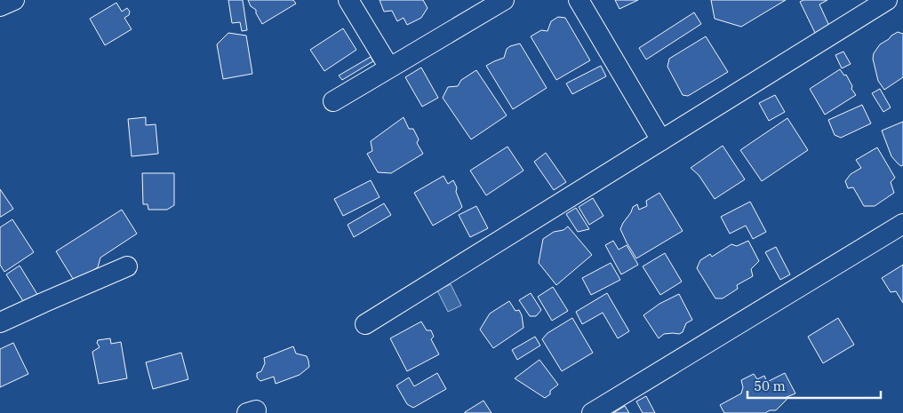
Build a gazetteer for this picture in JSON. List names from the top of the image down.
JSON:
{
  "scale_bar": "50 m"
}
